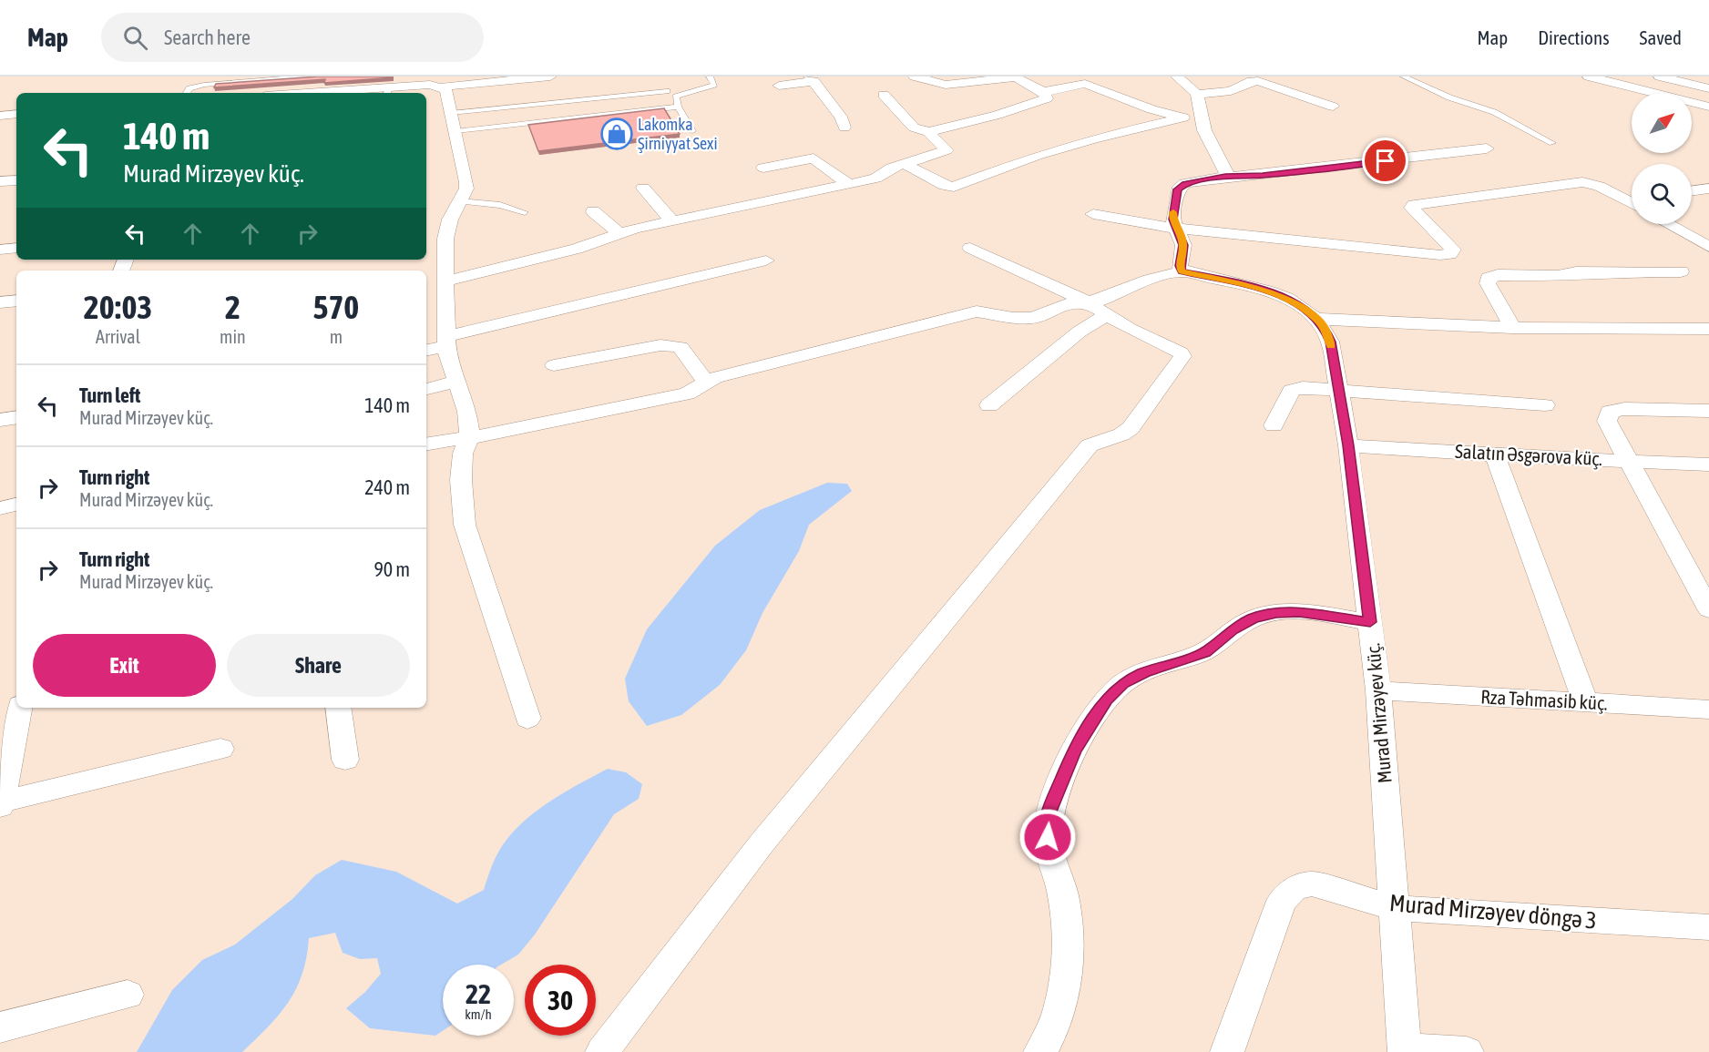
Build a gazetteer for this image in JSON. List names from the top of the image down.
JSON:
{
  "streets": {
    "street": [
      "Salatın Əsgərova küç.",
      "Rza Təhmasib küç.",
      "Murad Mirzəyev küç.",
      "Murad Mirzəyev döngə 3"
    ]
  },
  "crossings": [
    ["Salatın Əsgərova küç.", "Murad Mirzəyev küç."],
    ["Rza Təhmasib küç.", "Murad Mirzəyev küç."],
    ["Murad Mirzəyev küç.", "Murad Mirzəyev döngə 3"]
  ],
  "places": {
    "shop": ["Lakomka Şirniyyat Sexi"]
  },
  "north": "top right",
  "page": {
    "header": "Map",
    "search": "Search here",
    "nav": ["Map", "Directions", "Saved"],
    "turn": ["140 m", "Murad Mirzəyev küç."],
    "eta": [
      "20:03",
      "Arrival",
      "2",
      "min",
      "570",
      "m"
    ],
    "list": [
      {
        "name": "Turn left",
        "note": "Murad Mirzəyev küç.",
        "value": "140 m"
      },
      {
        "name": "Turn right",
        "note": "Murad Mirzəyev küç.",
        "value": "240 m"
      },
      {
        "name": "Turn right",
        "note": "Murad Mirzəyev küç.",
        "value": "90 m"
      }
    ],
    "buttons": ["Exit", "Share"],
    "speed": "22 km/h",
    "limit": "30"
  }
}
